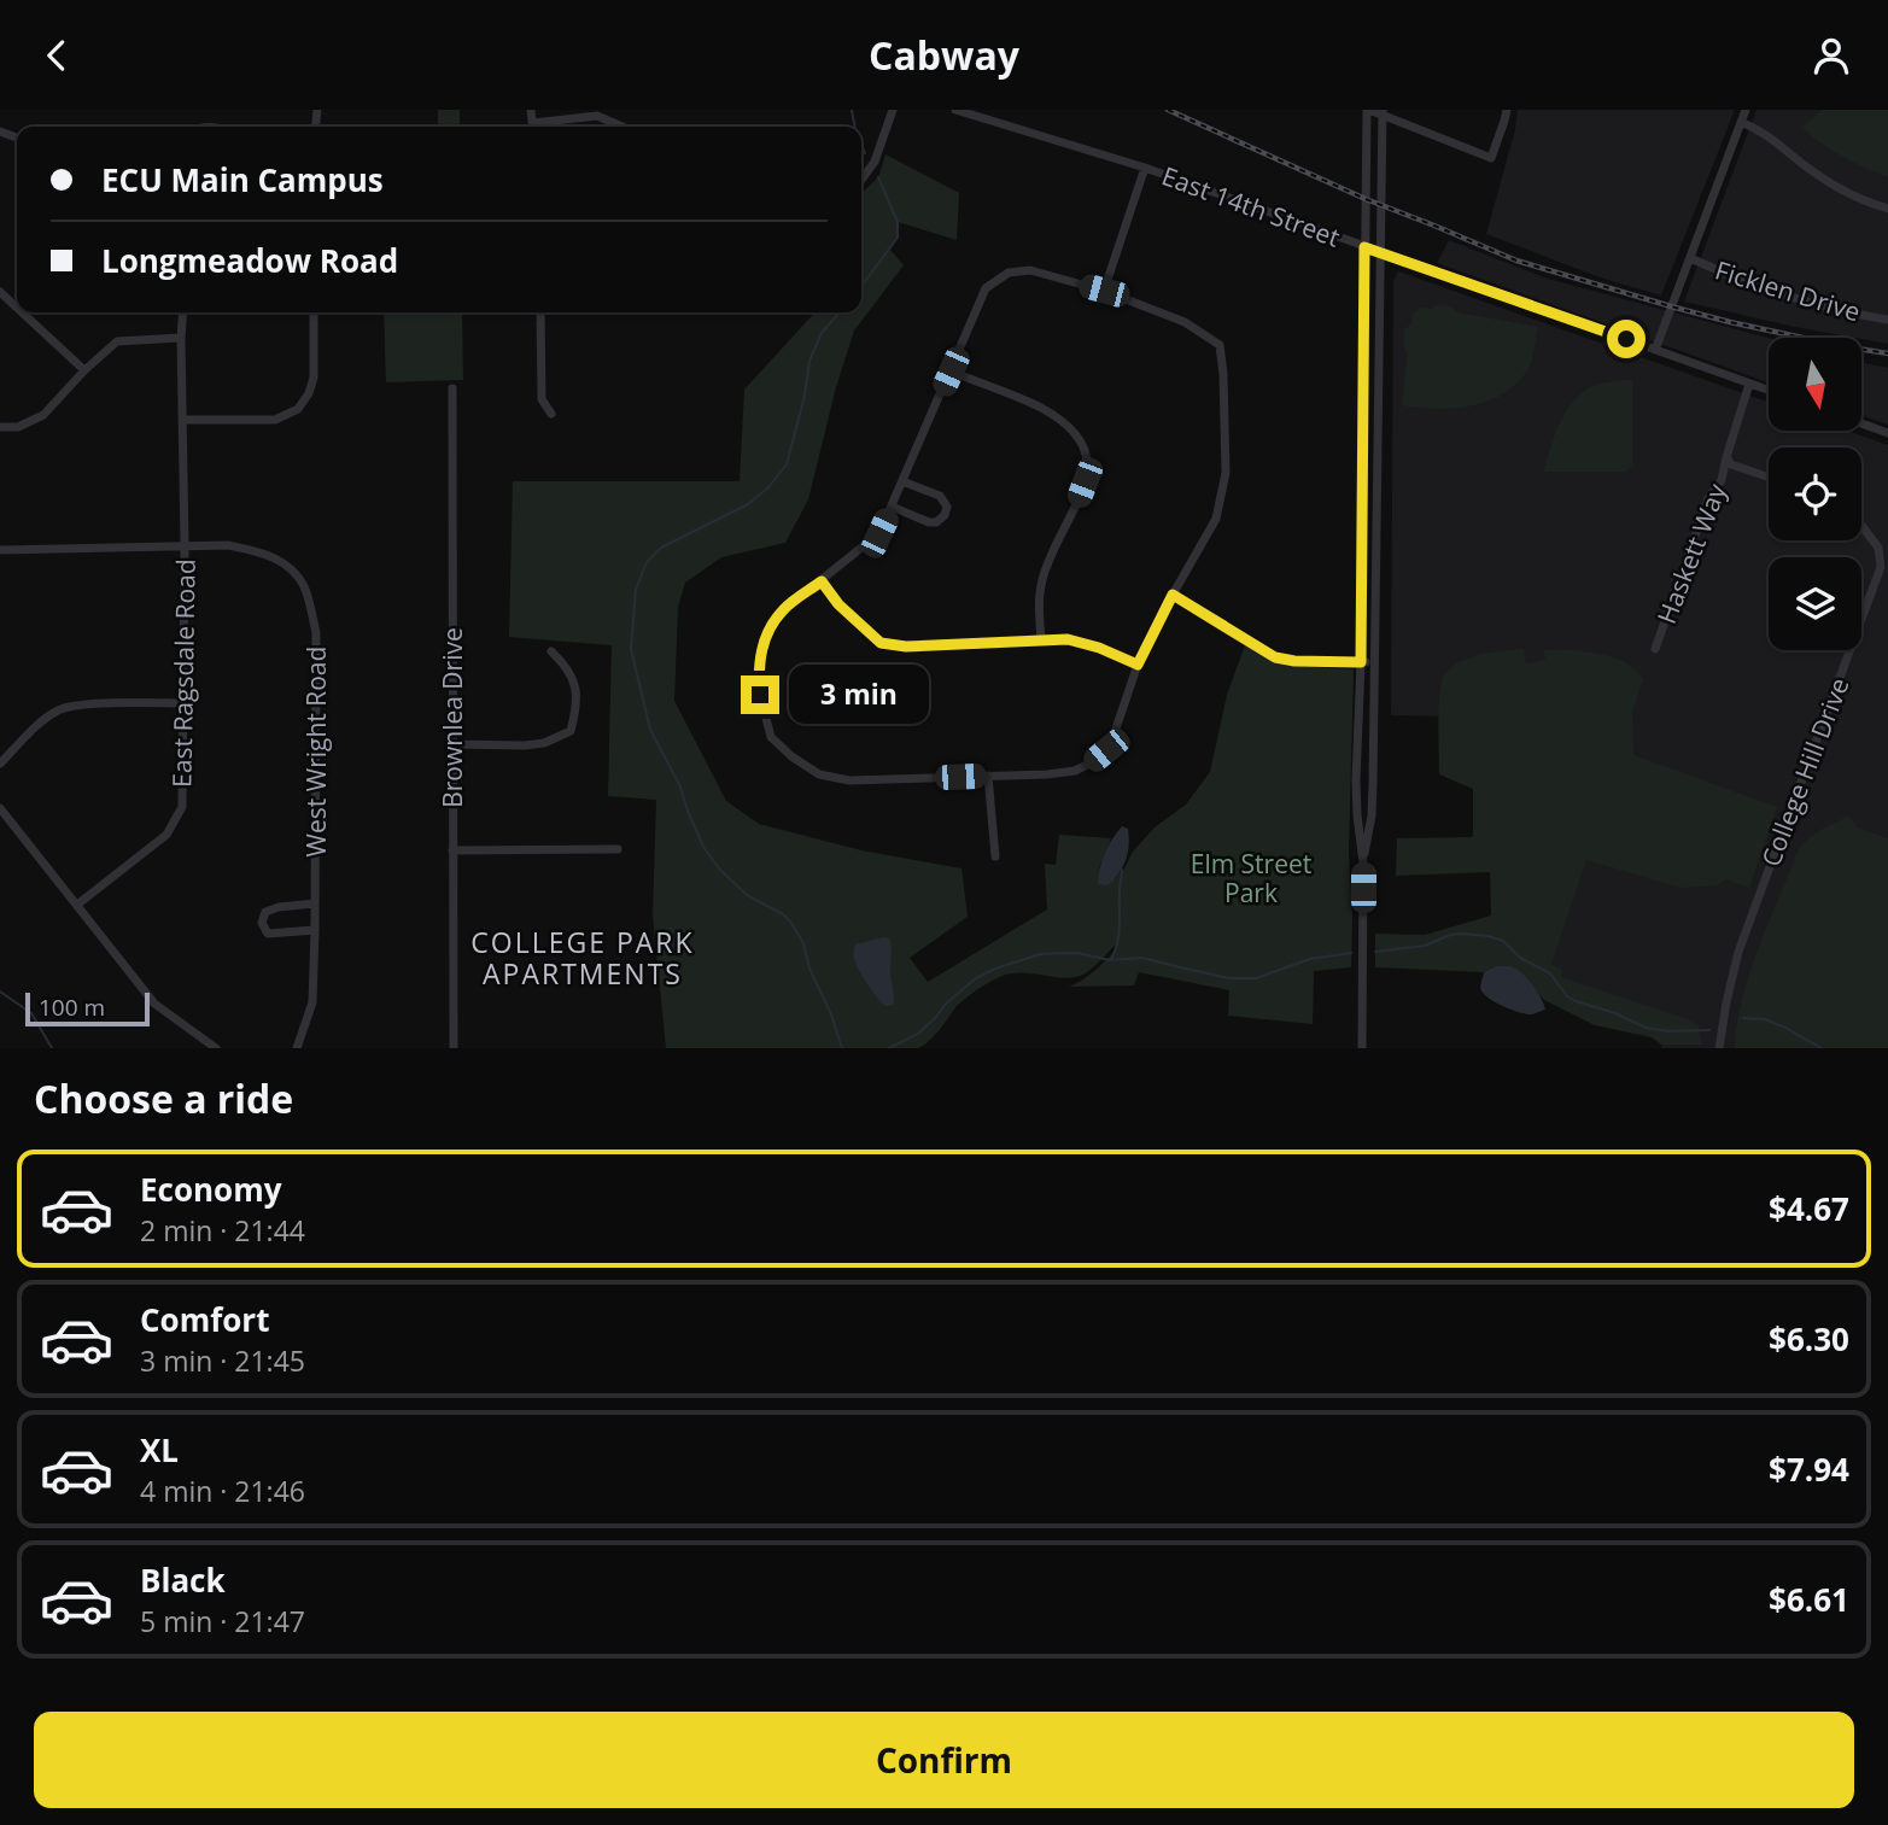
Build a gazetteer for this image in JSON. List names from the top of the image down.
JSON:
{
  "streets": {
    "street": [
      "East 14th Street",
      "Ficklen Drive",
      "Haskett Way",
      "East Ragsdale Road",
      "Brownlea Drive",
      "West Wright Road",
      "College Hill Drive"
    ]
  },
  "crossings": [
    ["East Ragsdale Road", "West Wright Road"]
  ],
  "districts": ["COLLEGE PARK APARTMENTS"],
  "parks": ["Elm Street Park"],
  "scale_bar": "100 m",
  "north": "bottom",
  "page": {
    "header": "Cabway",
    "banner": ["ECU Main Campus", "Longmeadow Road"],
    "bubble": "3 min",
    "scale": "100 m",
    "heading": "Choose a ride",
    "list": [
      {
        "name": "Economy",
        "note": "2 min · 21:44",
        "value": "$4.67"
      },
      {
        "name": "Comfort",
        "note": "3 min · 21:45",
        "value": "$6.30"
      },
      {
        "name": "XL",
        "note": "4 min · 21:46",
        "value": "$7.94"
      },
      {
        "name": "Black",
        "note": "5 min · 21:47",
        "value": "$6.61"
      }
    ],
    "buttons": "Confirm"
  }
}
